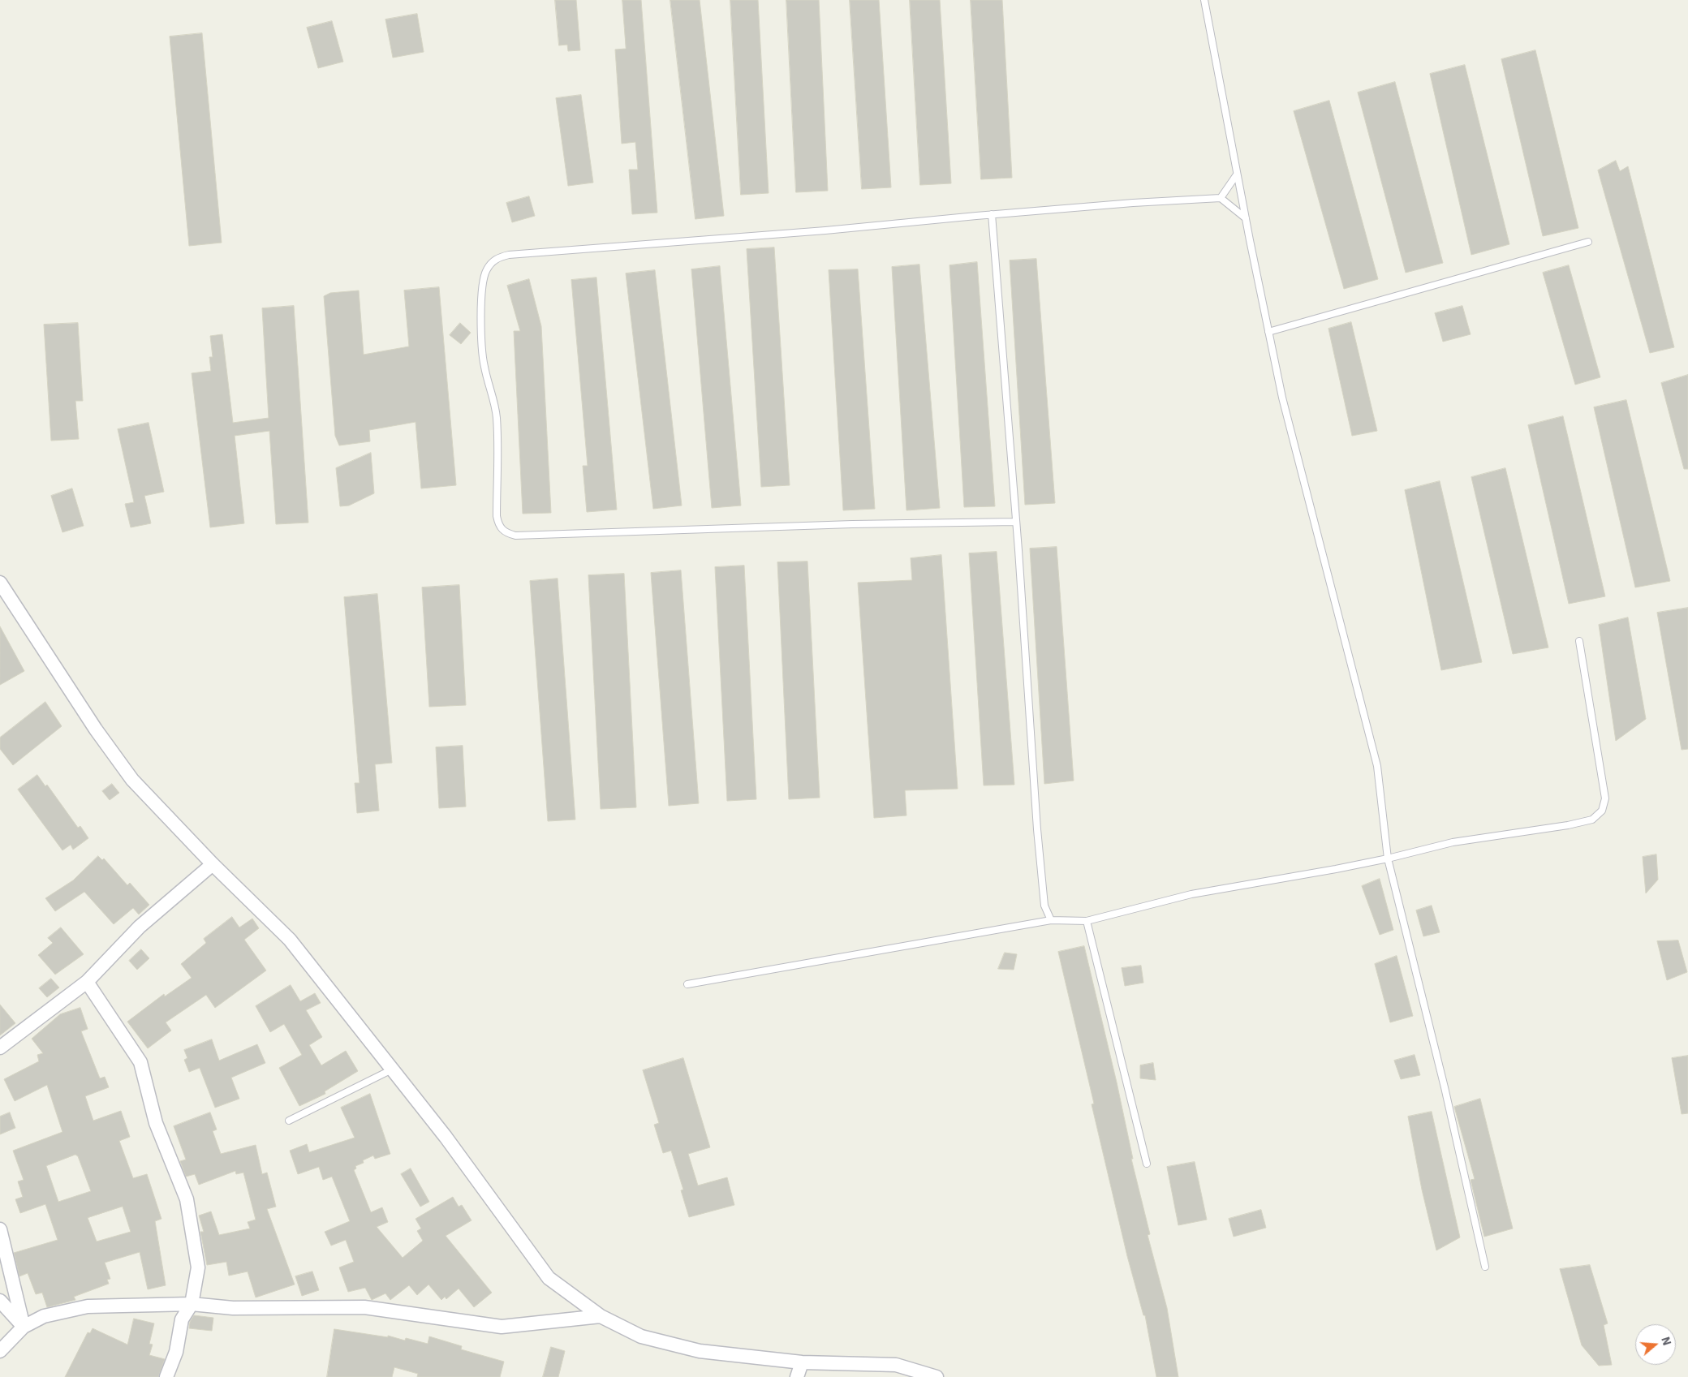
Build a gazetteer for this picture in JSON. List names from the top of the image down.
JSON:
{
  "north": "right"
}
